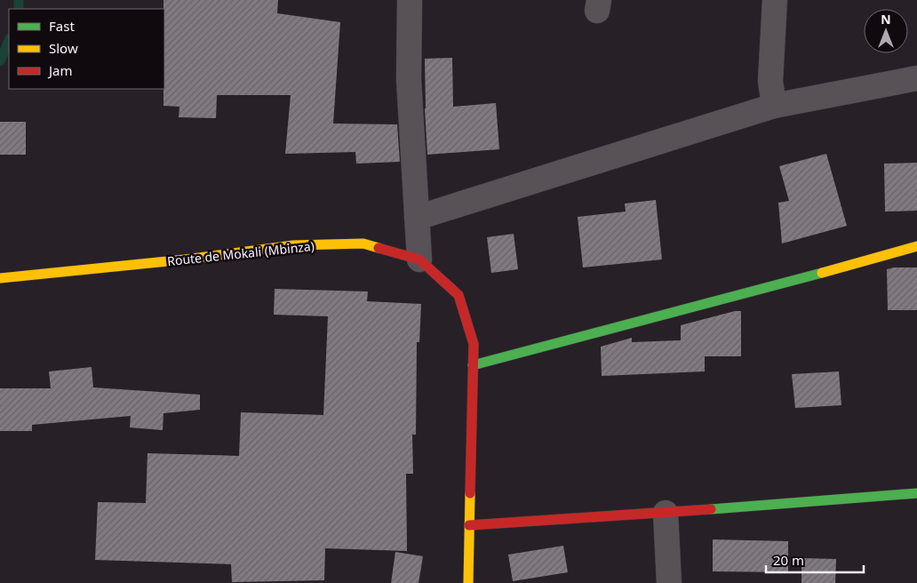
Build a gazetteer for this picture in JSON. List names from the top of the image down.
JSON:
{
  "streets": {
    "street": ["Route de Mokali (Mbinza)"]
  },
  "legend": ["Fast", "Slow", "Jam"],
  "scale_bar": "20 m",
  "north": "top"
}
